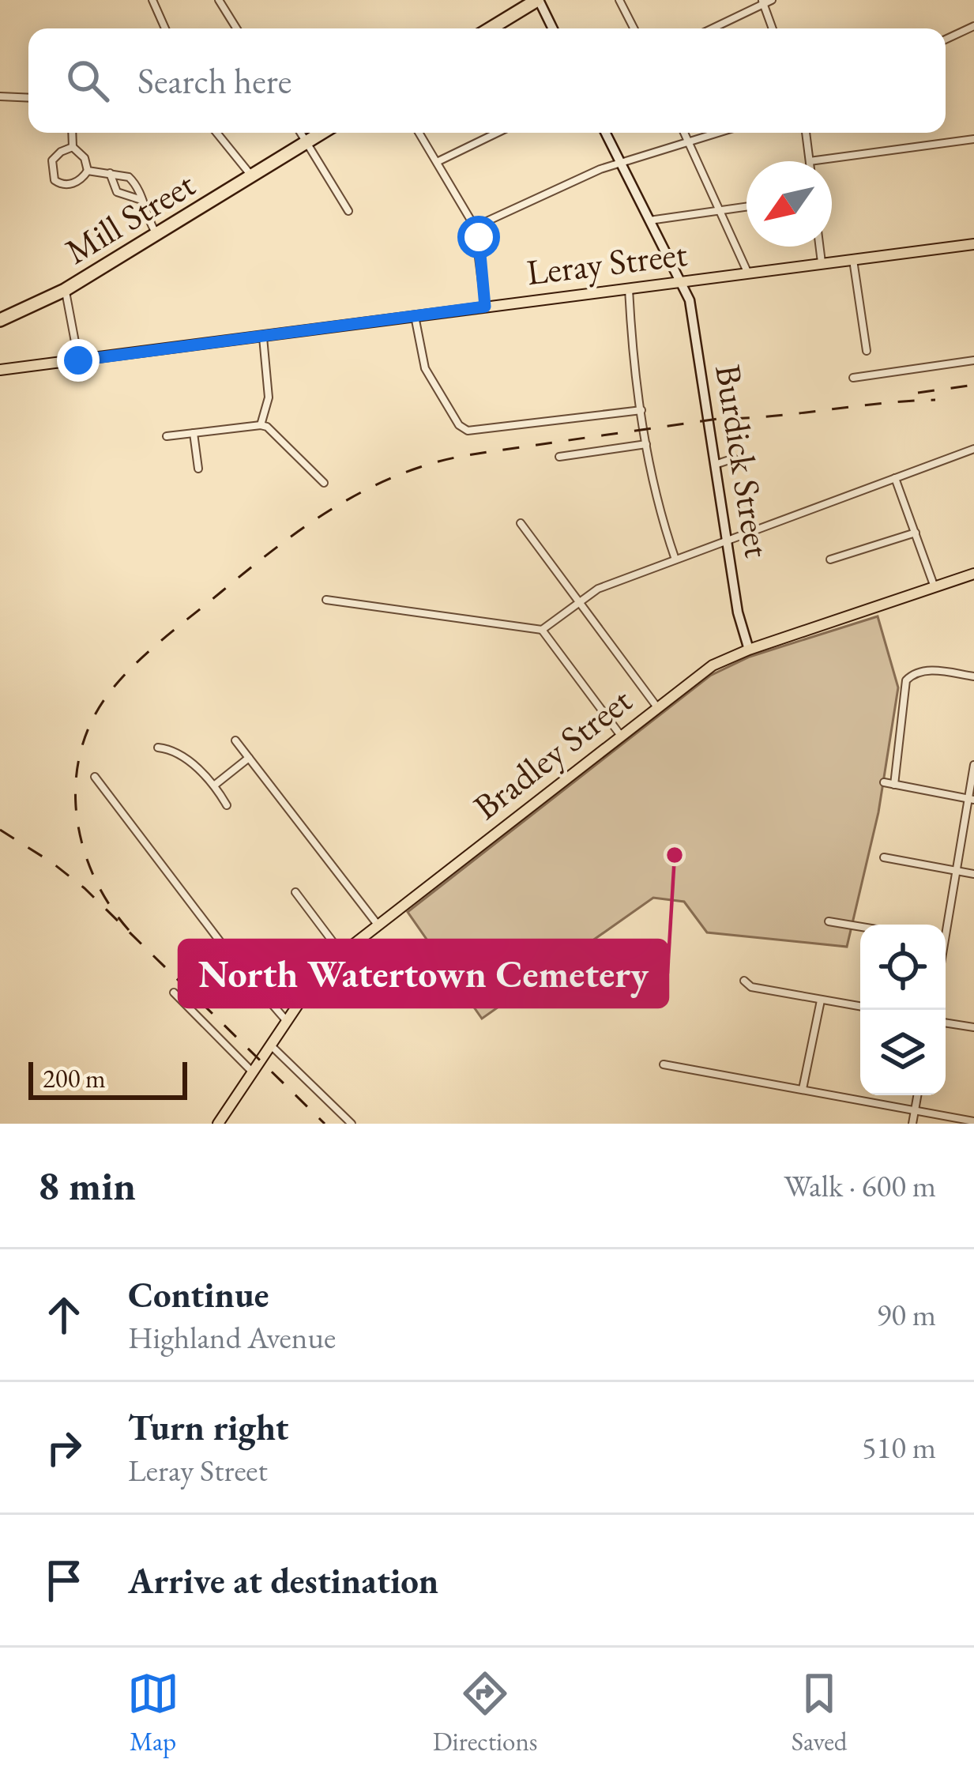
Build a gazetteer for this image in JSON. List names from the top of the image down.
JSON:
{
  "streets": {
    "highway": ["Mill Street"],
    "main road": ["Leray Street", "Bradley Street"],
    "street": ["Burdick Street"]
  },
  "crossings": [
    ["Leray Street", "Burdick Street"],
    ["Burdick Street", "Bradley Street"]
  ],
  "places": ["North Watertown Cemetery"],
  "scale_bar": "200 m",
  "north": "bottom left",
  "page": {
    "search": "Search here",
    "scale": "200 m",
    "heading": ["8 min", "Walk · 600 m"],
    "list": [
      ["Continue", "Highland Avenue", "90 m"],
      ["Turn right", "Leray Street", "510 m"],
      "Arrive at destination"
    ],
    "nav": ["Map", "Directions", "Saved"]
  }
}
